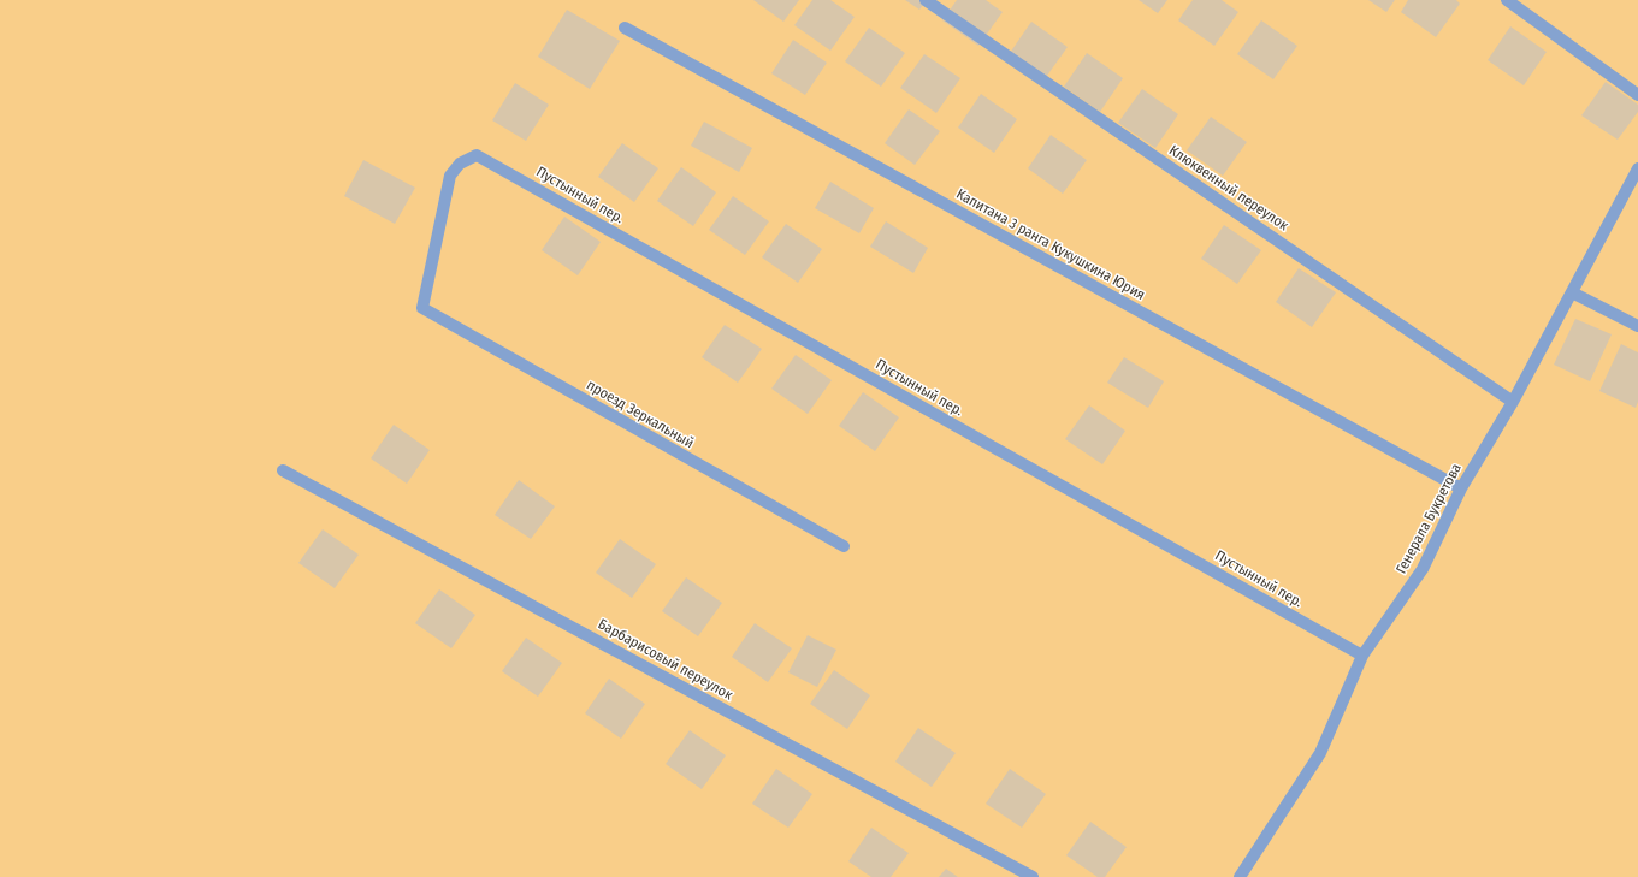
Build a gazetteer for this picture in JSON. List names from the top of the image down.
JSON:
{
  "streets": {
    "street": [
      "Клюквенный переулок",
      "Пустынный пер.",
      "Капитана 3 ранга Кукушкина Юрия",
      "проезд Зеркальный",
      "Генерала Букретова",
      "Барбарисовый переулок"
    ]
  },
  "crossings": [
    ["Клюквенный переулок", "Генерала Букретова"],
    ["Пустынный пер.", "проезд Зеркальный"],
    ["Пустынный пер.", "Генерала Букретова"],
    ["Капитана 3 ранга Кукушкина Юрия", "Генерала Букретова"]
  ]
}
